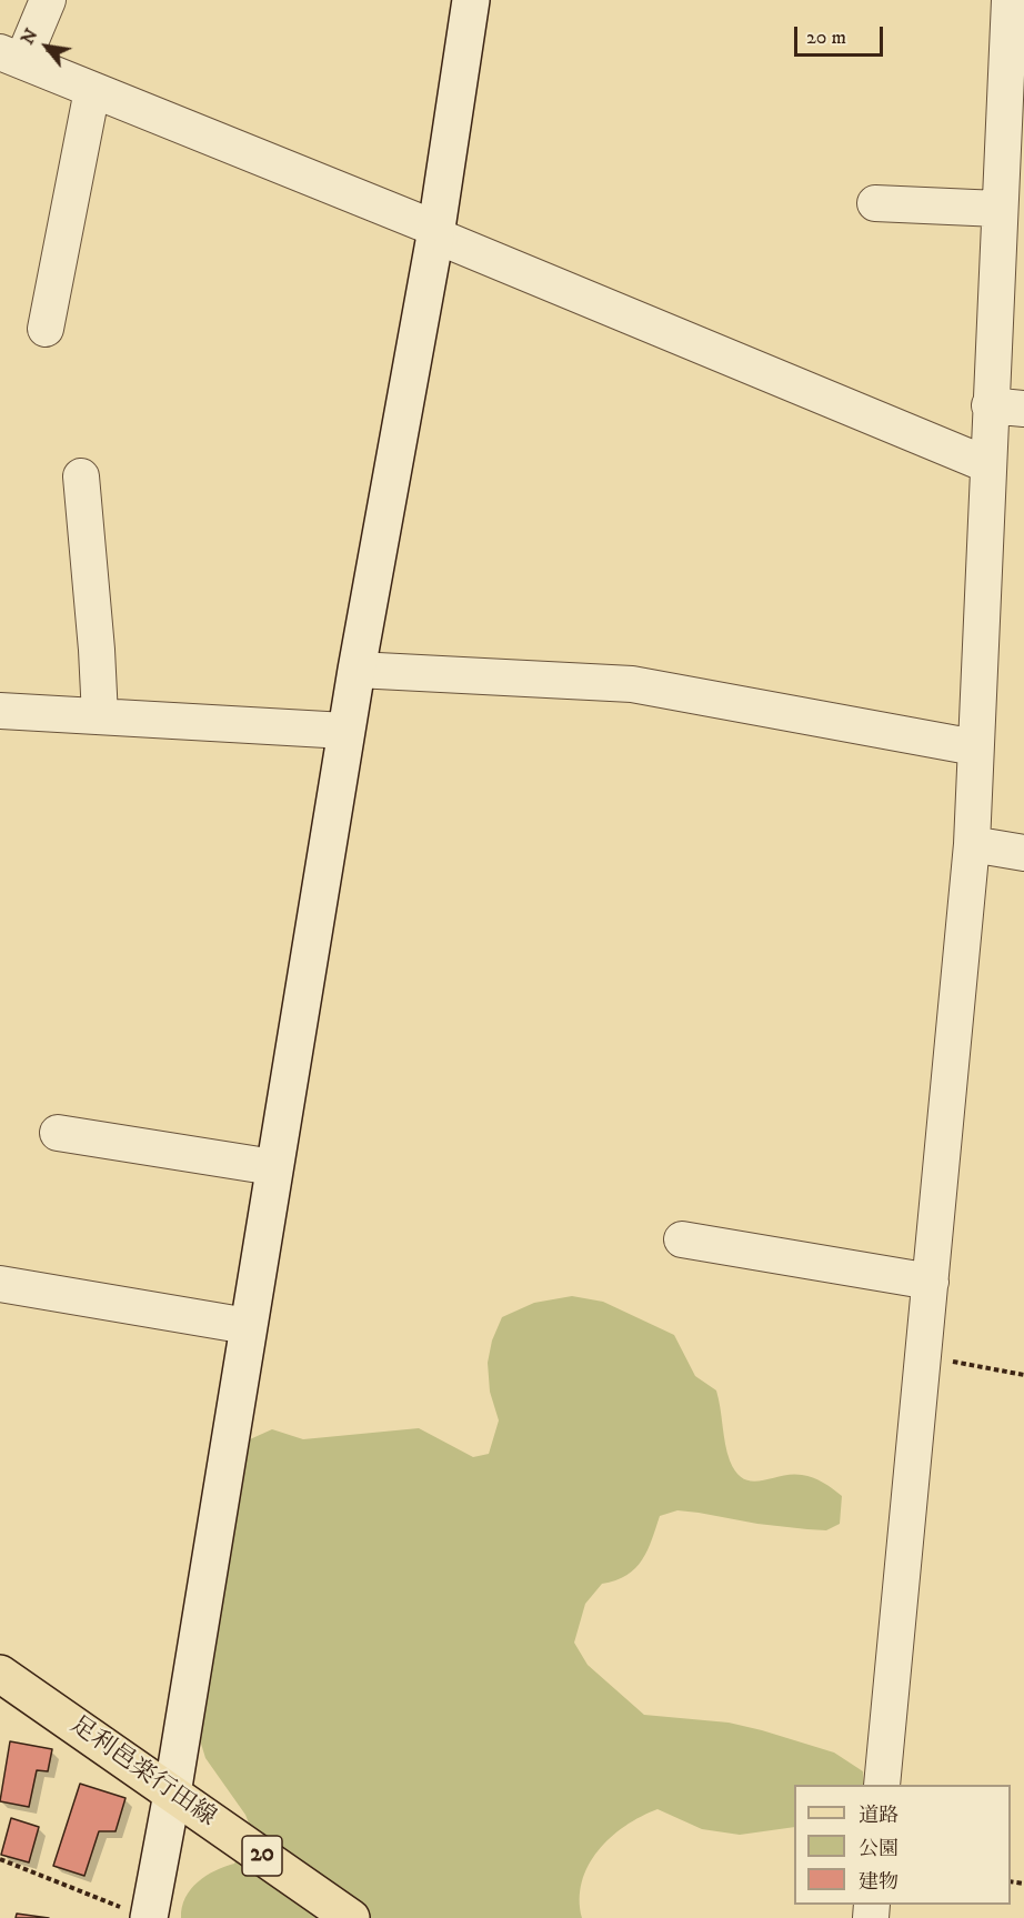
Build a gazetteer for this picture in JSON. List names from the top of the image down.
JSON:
{
  "streets": {
    "main road": ["足利邑楽行田線", "20"]
  },
  "legend": ["道路", "公園", "建物"],
  "scale_bar": "20 m",
  "north": "top left"
}
